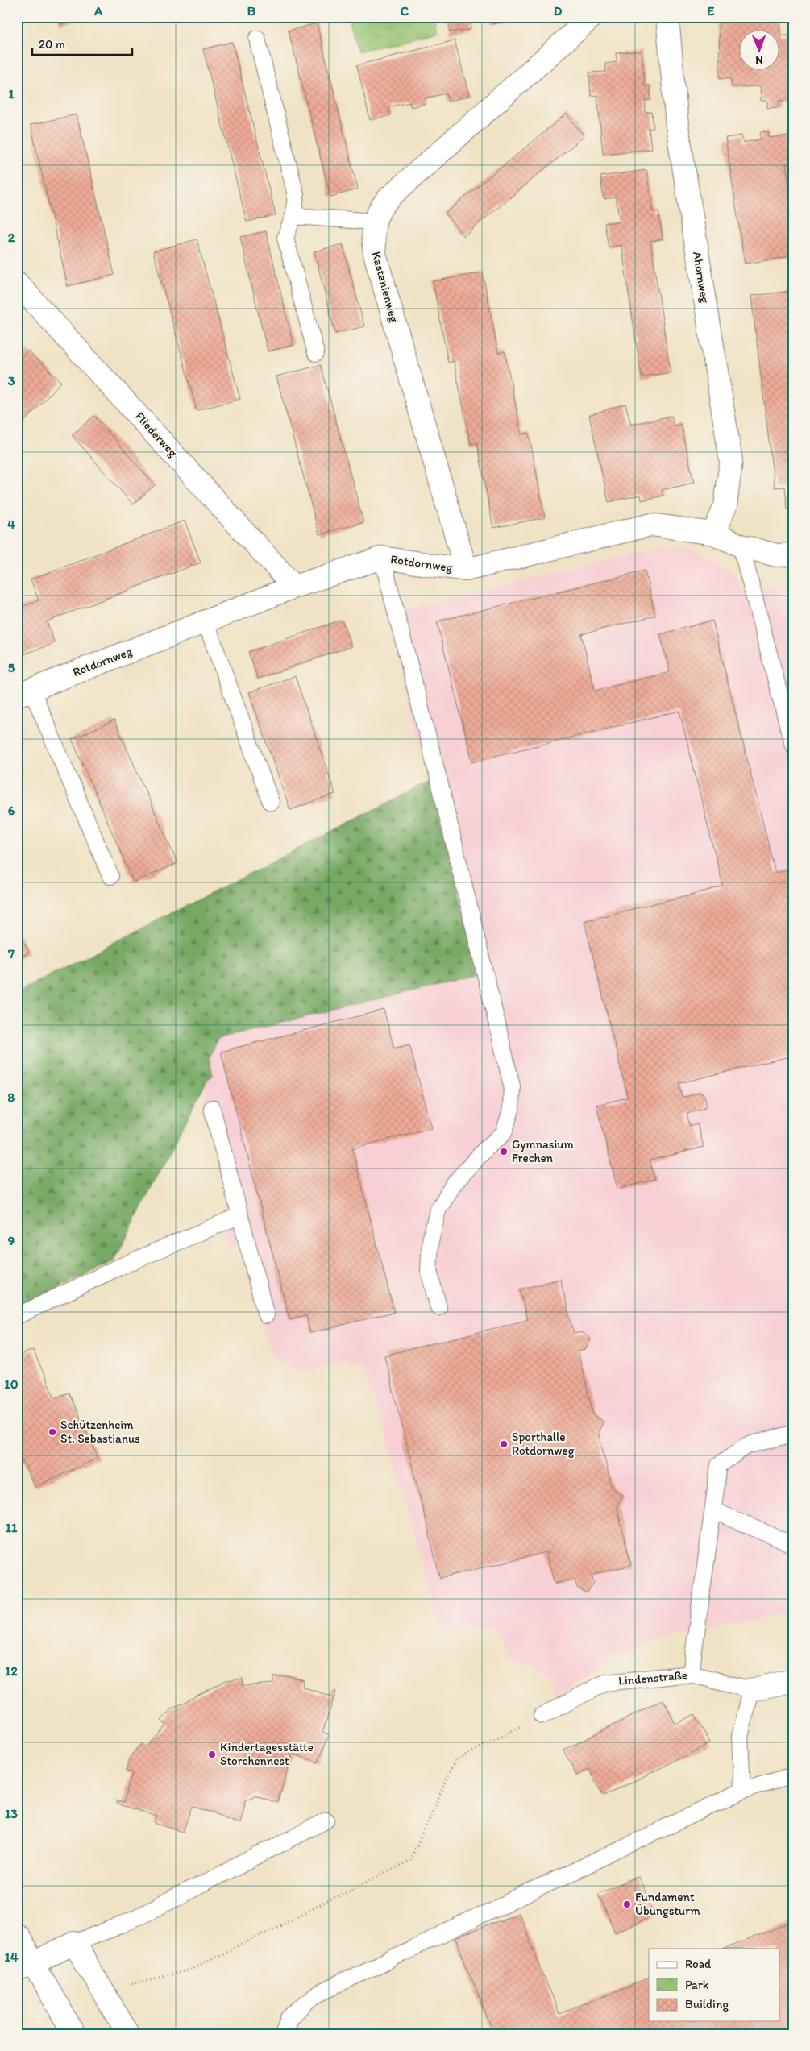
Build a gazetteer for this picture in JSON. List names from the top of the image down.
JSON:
{
  "streets": {
    "street": [
      "Ahornweg",
      "Kastanienweg",
      "Fliederweg",
      "Rotdornweg",
      "Lindenstraße"
    ]
  },
  "crossings": [
    ["Ahornweg", "Rotdornweg"],
    ["Kastanienweg", "Rotdornweg"],
    ["Fliederweg", "Rotdornweg"]
  ],
  "places": [
    "Gymnasium Frechen",
    "Schützenheim St. Sebastianus",
    "Sporthalle Rotdornweg",
    "Kindertagesstätte Storchennest",
    "Fundament Übungsturm"
  ],
  "legend": ["Road", "Park", "Building"],
  "scale_bar": "20 m",
  "north": "bottom",
  "grid": {
    "columns": [
      "A",
      "B",
      "C",
      "D",
      "E"
    ],
    "rows": [
      "1",
      "2",
      "3",
      "4",
      "5",
      "6",
      "7",
      "8",
      "9",
      "10",
      "11",
      "12",
      "13",
      "14"
    ]
  }
}
